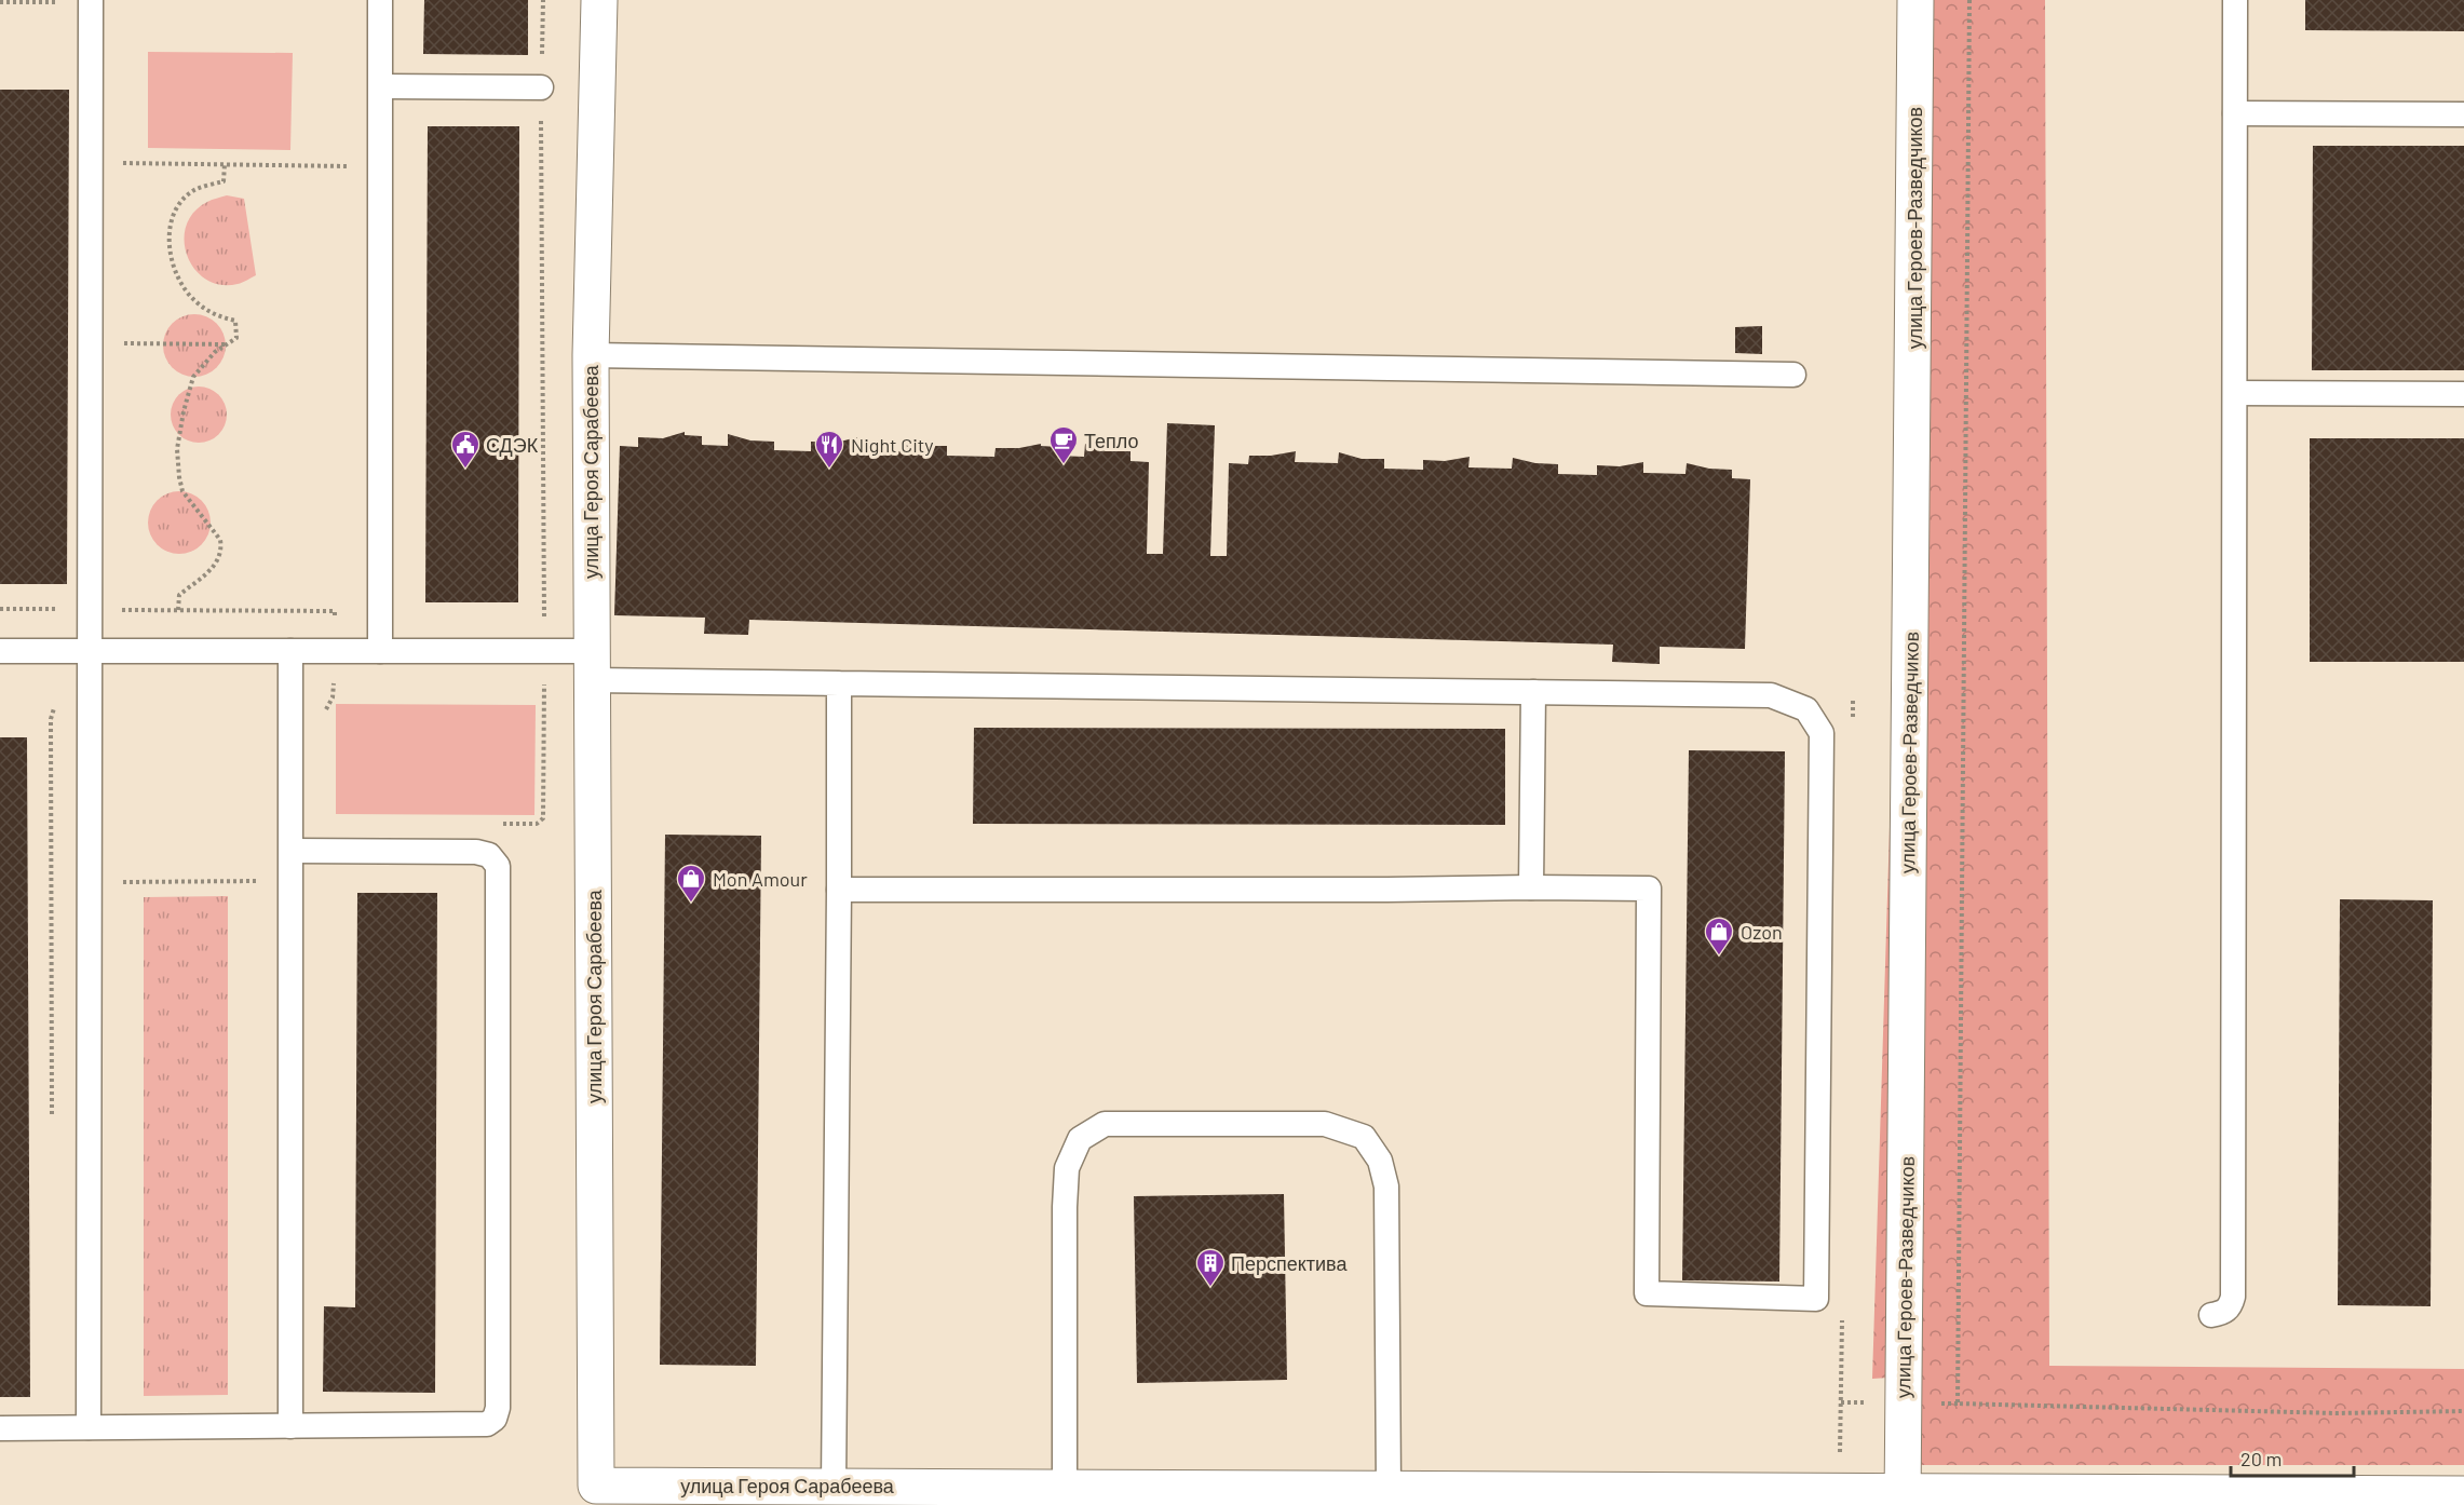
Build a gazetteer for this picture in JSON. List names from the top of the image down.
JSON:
{
  "streets": {
    "street": ["улица Героев-Разведчиков", "улица Героя Сарабеева"]
  },
  "crossings": [
    ["улица Героев-Разведчиков", "улица Героя Сарабеева"]
  ],
  "places": {
    "cafe": ["Тепло"],
    "public building": ["СДЭК"],
    "restaurant": ["Night City"],
    "shop": ["Mon Amour", "Ozon"],
    "building": ["Перспектива"]
  },
  "scale_bar": "20 m"
}
